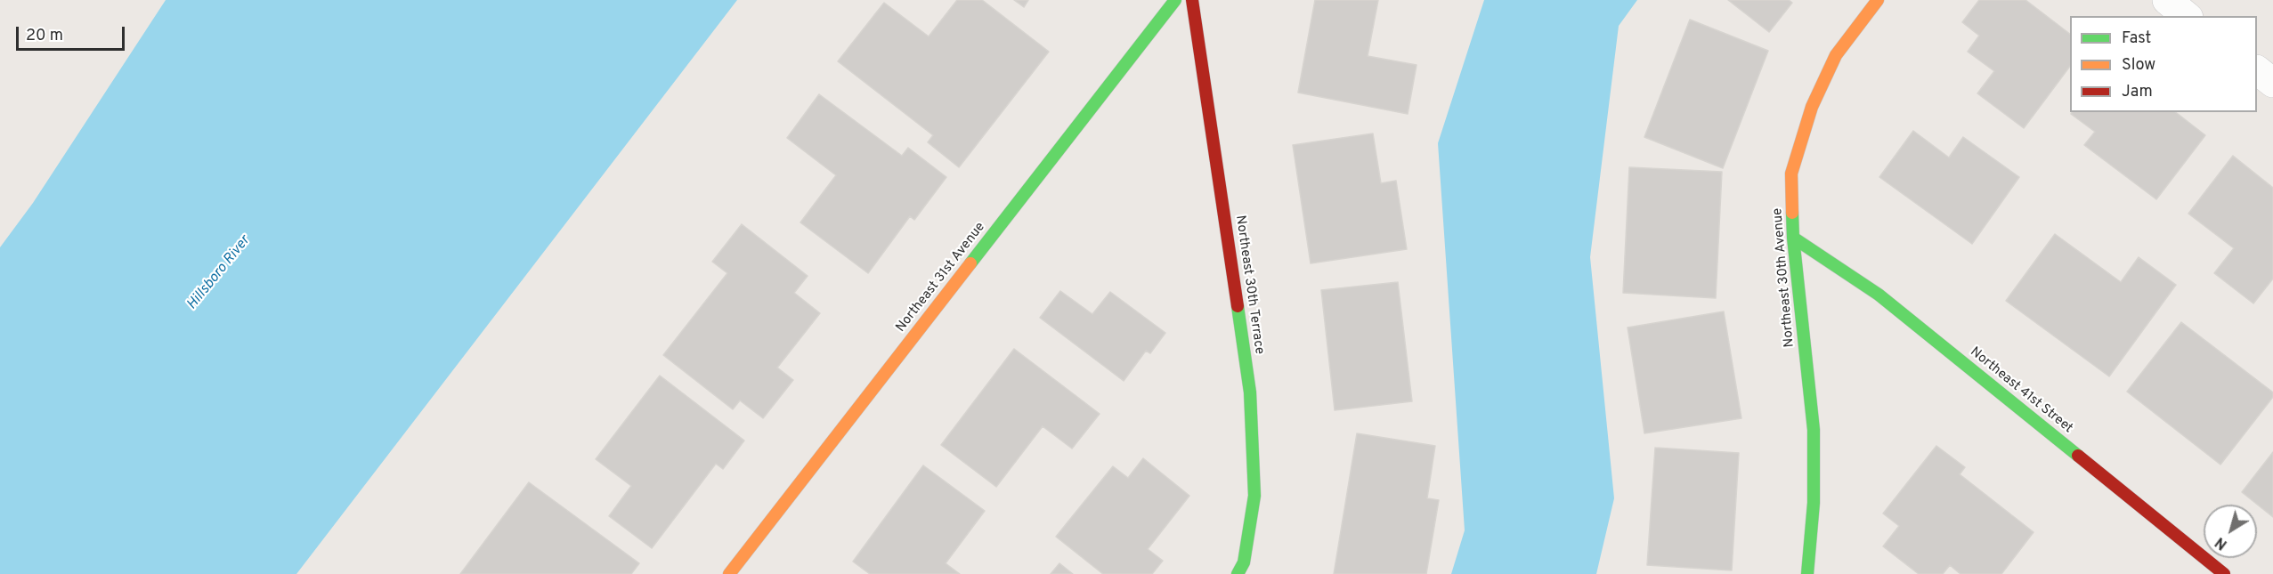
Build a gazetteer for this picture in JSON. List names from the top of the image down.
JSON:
{
  "streets": {
    "street": [
      "Northeast 31st Avenue",
      "Northeast 30th Avenue",
      "Northeast 30th Terrace",
      "Northeast 41st Street"
    ]
  },
  "crossings": [
    ["Northeast 30th Avenue", "Northeast 41st Street"]
  ],
  "water": ["Hillsboro River"],
  "legend": ["Fast", "Slow", "Jam"],
  "scale_bar": "20 m",
  "north": "bottom left"
}
